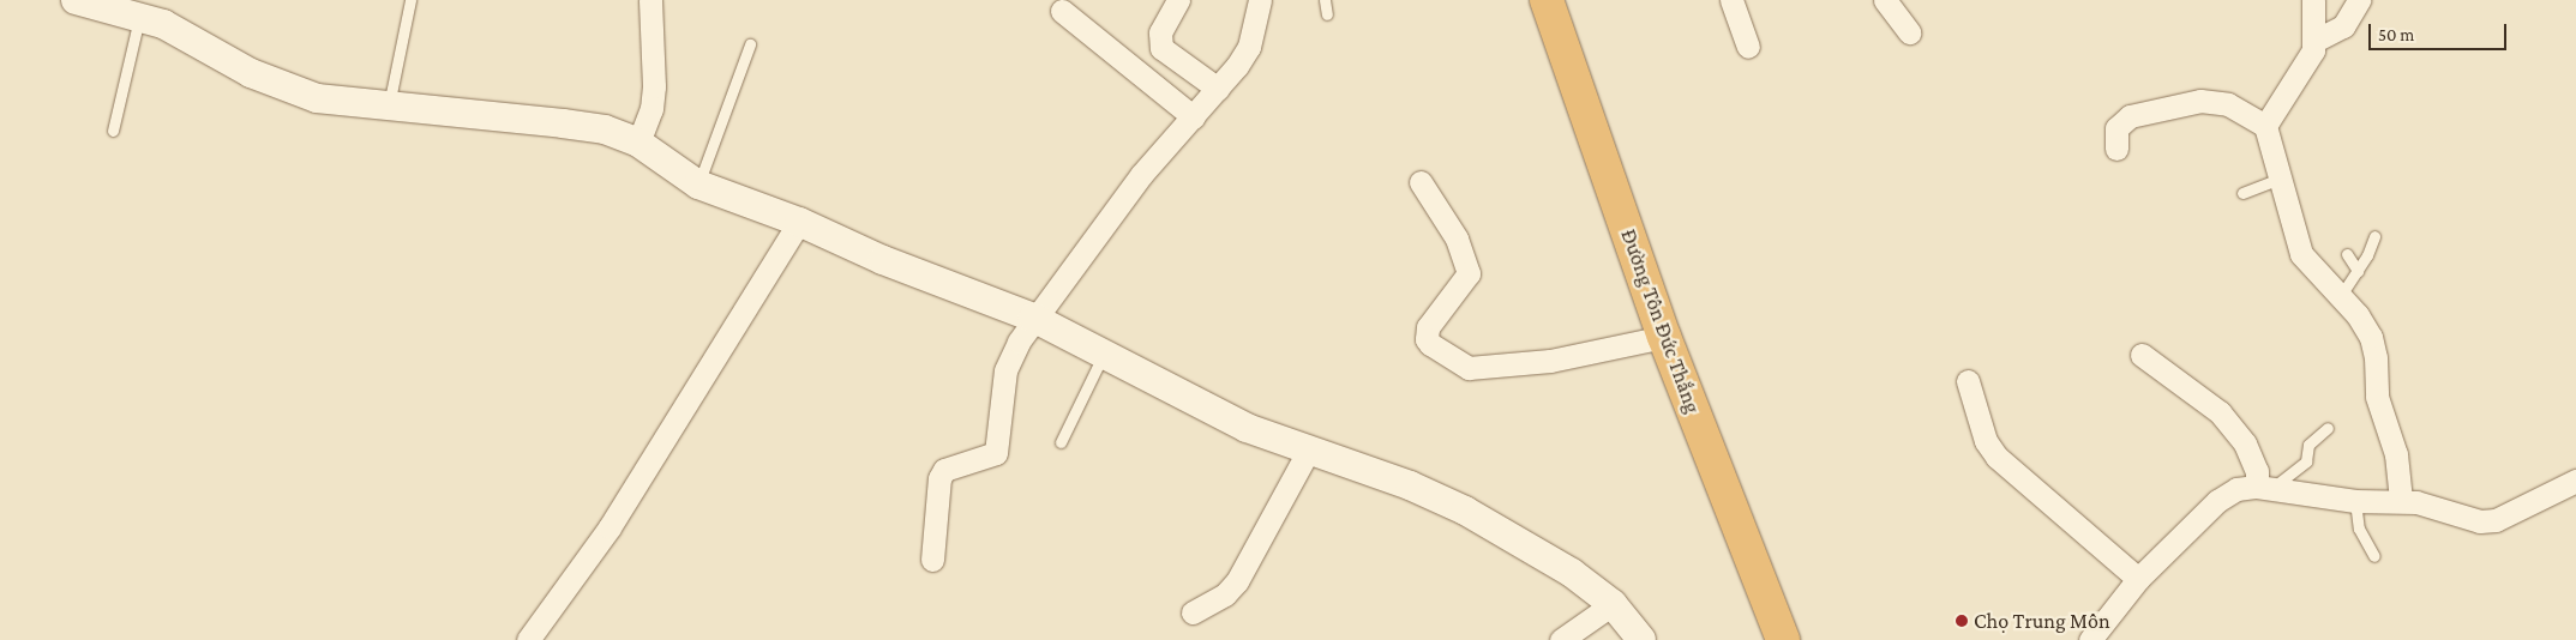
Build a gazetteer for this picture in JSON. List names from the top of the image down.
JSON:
{
  "streets": {
    "highway": ["Đường Tôn Đức Thắng"]
  },
  "places": ["Chọ Trung Môn"],
  "scale_bar": "50 m"
}
